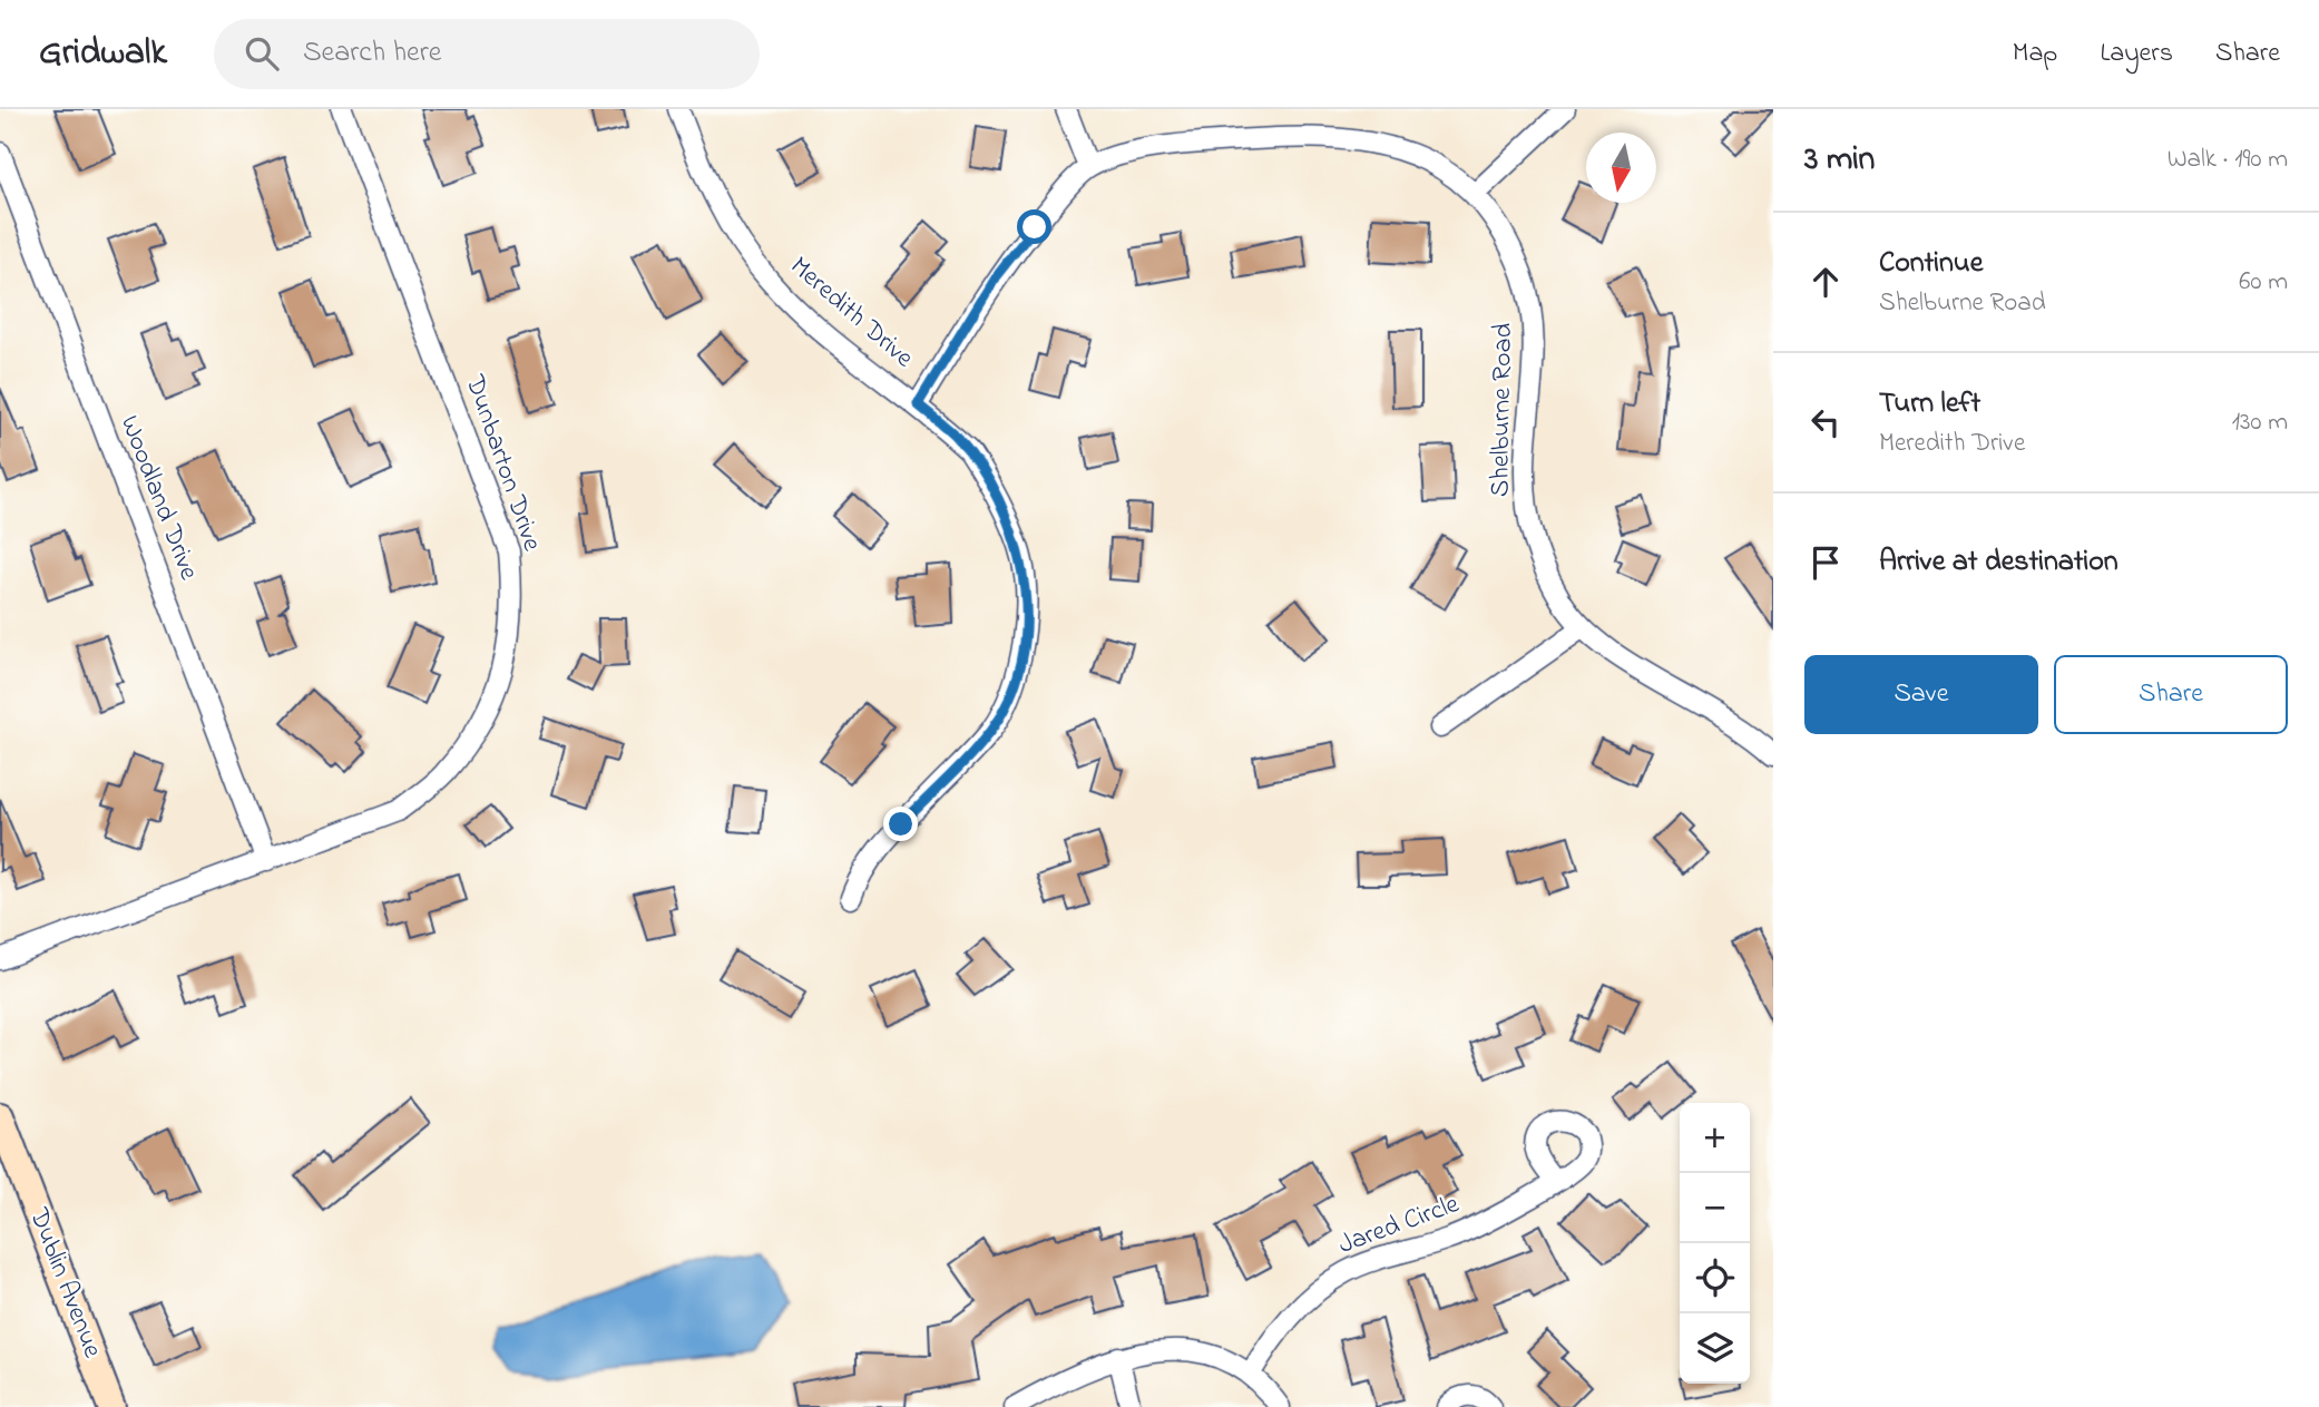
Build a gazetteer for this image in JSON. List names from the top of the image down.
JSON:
{
  "streets": {
    "street": [
      "Meredith Drive",
      "Shelburne Road",
      "Dunbarton Drive",
      "Woodland Drive",
      "Jared Circle",
      "Dublin Avenue"
    ]
  },
  "crossings": [
    ["Meredith Drive", "Shelburne Road"],
    ["Dunbarton Drive", "Woodland Drive"]
  ],
  "north": "bottom",
  "page": {
    "header": "Gridwalk",
    "search": "Search here",
    "nav": ["Map", "Layers", "Share"],
    "heading": ["3 min", "Walk · 190 m"],
    "list": [
      ["Continue", "Shelburne Road", "60 m"],
      ["Turn left", "Meredith Drive", "130 m"],
      "Arrive at destination"
    ],
    "buttons": ["Save", "Share"],
    "map_buttons": ["+", "−"]
  }
}
